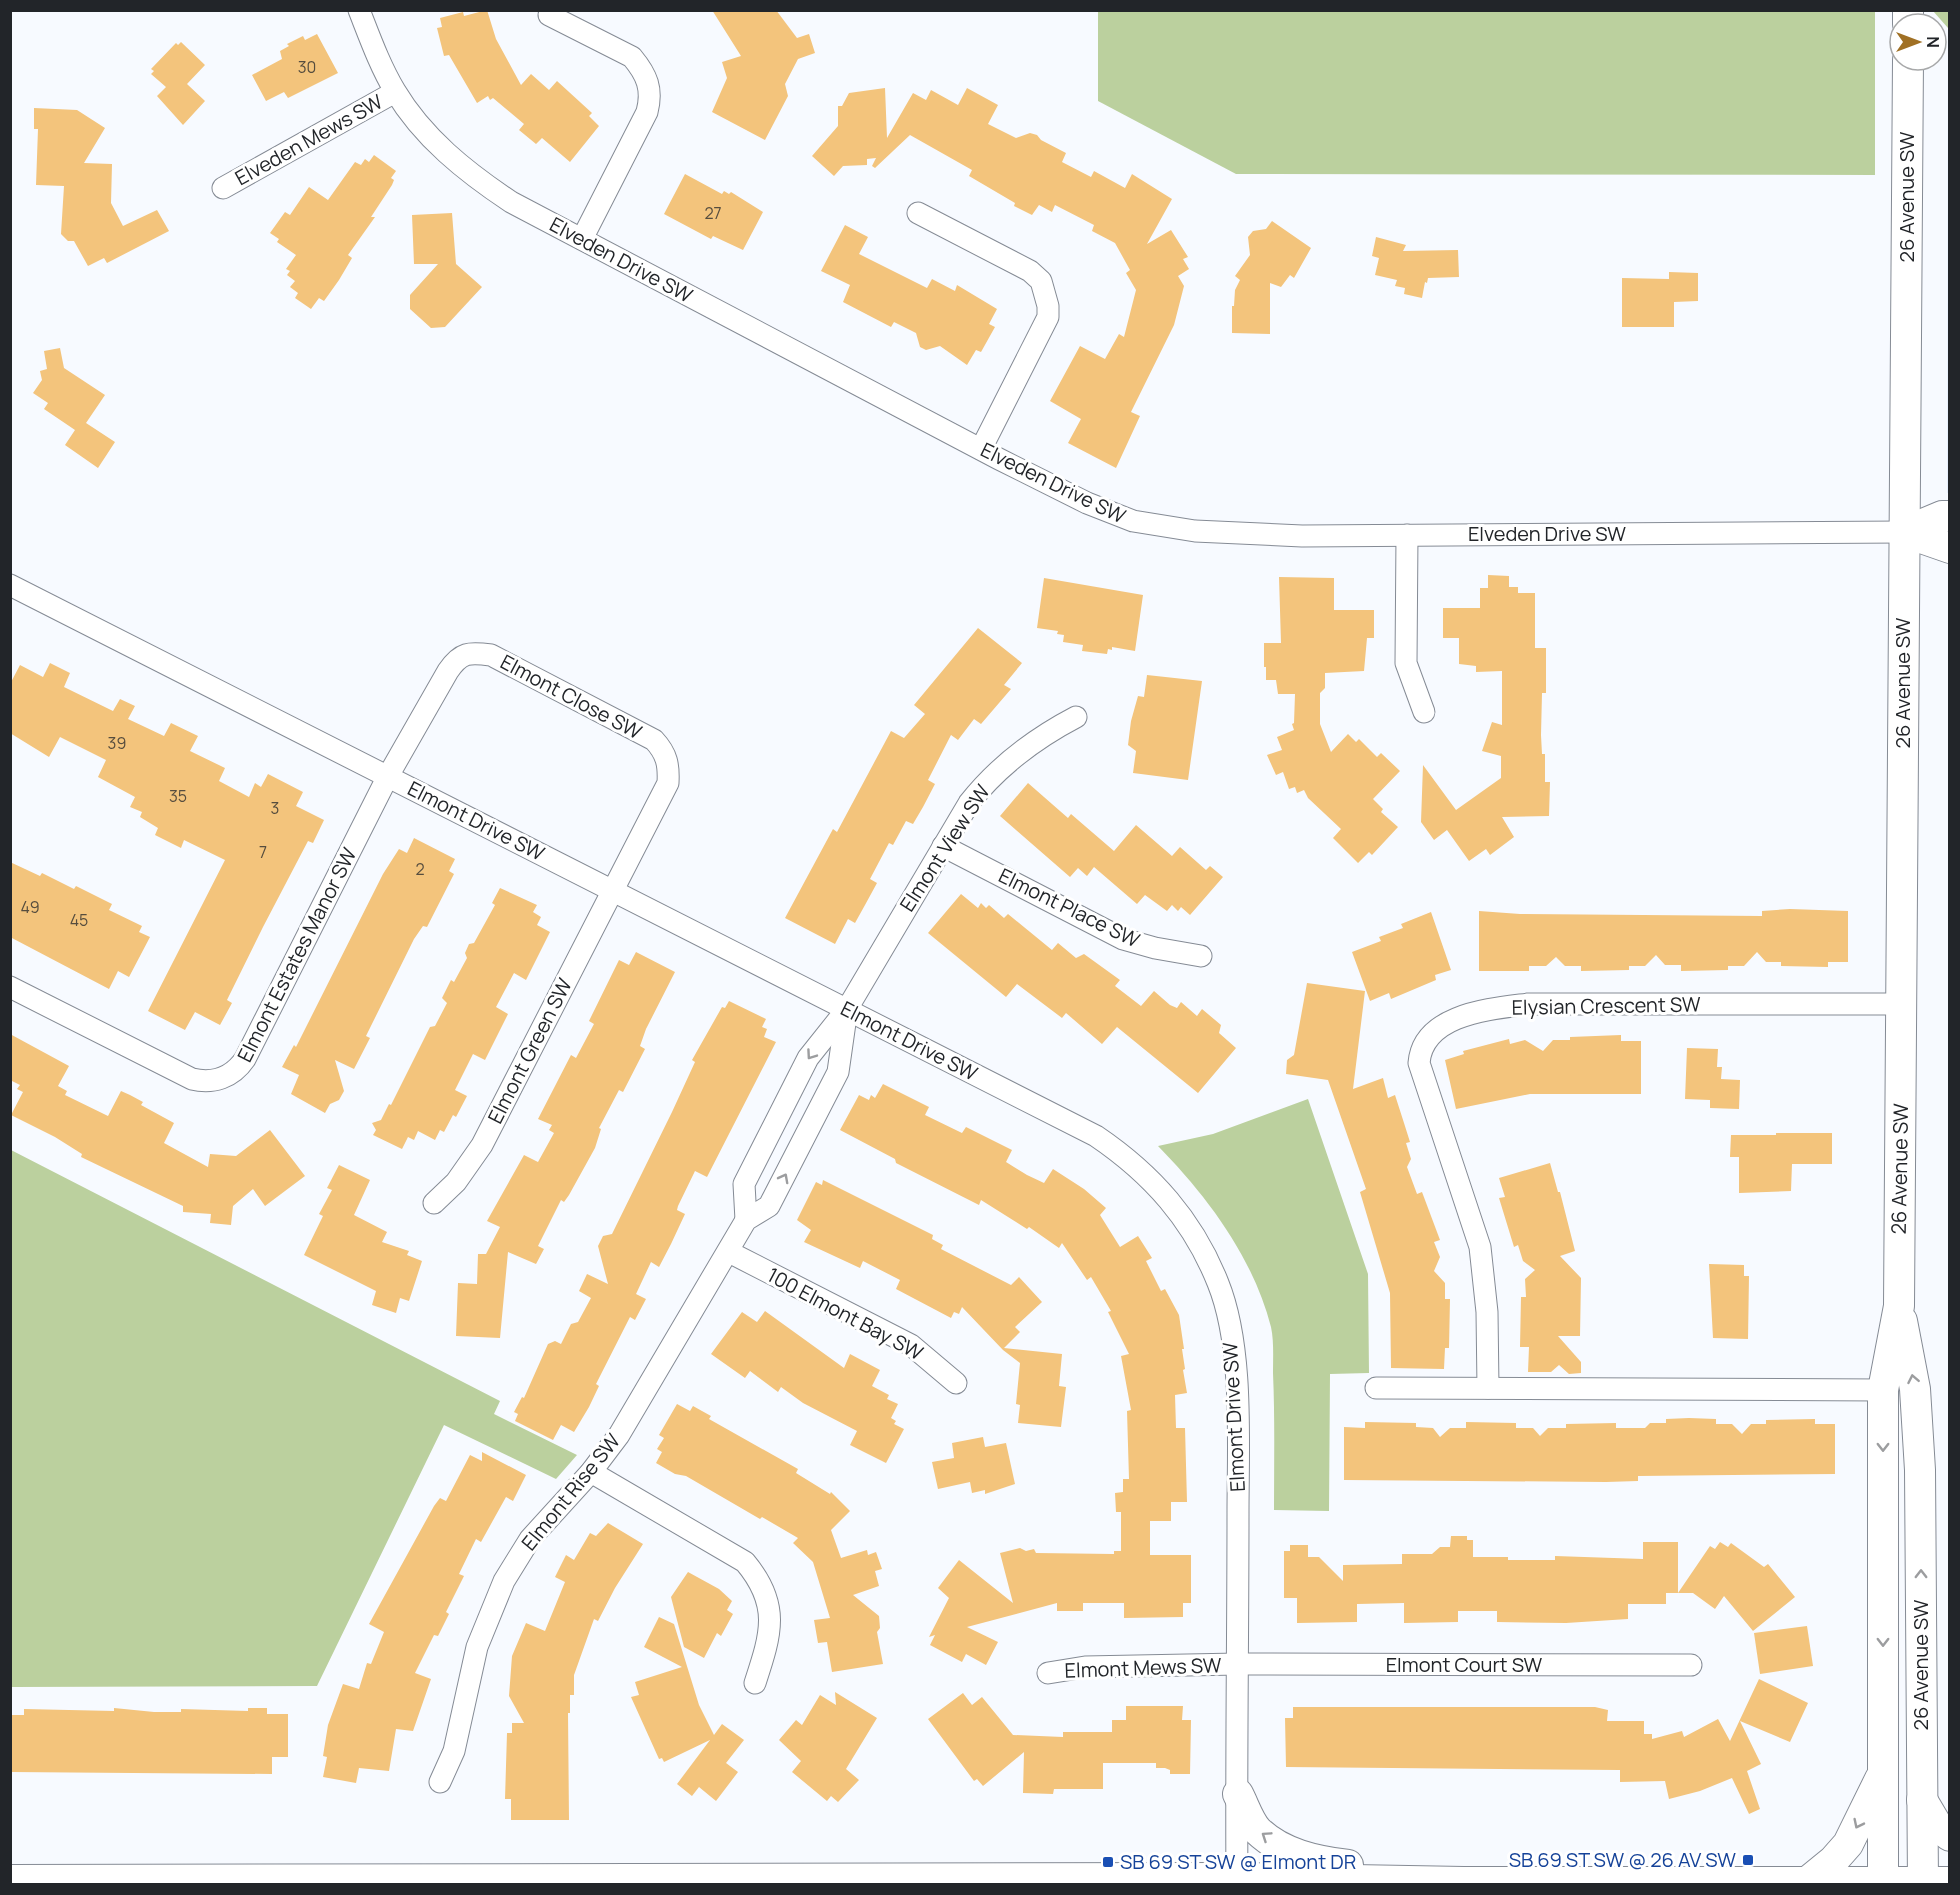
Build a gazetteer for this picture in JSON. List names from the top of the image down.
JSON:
{
  "streets": {
    "street": [
      "Elveden Mews SW",
      "26 Avenue SW",
      "Elveden Drive SW",
      "Elmont Close SW",
      "Elmont Drive SW",
      "Elmont View SW",
      "Elmont Place SW",
      "Elmont Estates Manor SW",
      "Elysian Crescent SW",
      "Elmont Green SW",
      "100 Elmont Bay SW",
      "Elmont Rise SW",
      "Elmont Court SW",
      "Elmont Mews SW"
    ]
  },
  "crossings": [
    ["Elveden Mews SW", "Elveden Drive SW"],
    ["26 Avenue SW", "Elveden Drive SW"],
    ["26 Avenue SW", "Elysian Crescent SW"],
    ["Elmont Close SW", "Elmont Drive SW"],
    ["Elmont Close SW", "Elmont Estates Manor SW"],
    ["Elmont Close SW", "Elmont Green SW"],
    ["Elmont Drive SW", "Elmont View SW"],
    ["Elmont Drive SW", "Elmont Estates Manor SW"],
    ["Elmont Drive SW", "Elmont Green SW"],
    ["Elmont Drive SW", "Elmont Rise SW"],
    ["Elmont Drive SW", "Elmont Court SW"],
    ["Elmont Drive SW", "Elmont Mews SW"],
    ["Elmont View SW", "Elmont Place SW"],
    ["Elmont View SW", "Elmont Rise SW"],
    ["100 Elmont Bay SW", "Elmont Rise SW"],
    ["Elmont Court SW", "Elmont Mews SW"]
  ],
  "places": {
    "transit": ["SB 69 ST SW @ 26 AV SW", "SB 69 ST SW @ Elmont DR"]
  },
  "house_numbers": [
    "30",
    "27",
    "39",
    "35",
    "3",
    "7",
    "2",
    "49",
    "45"
  ],
  "north": "right"
}
